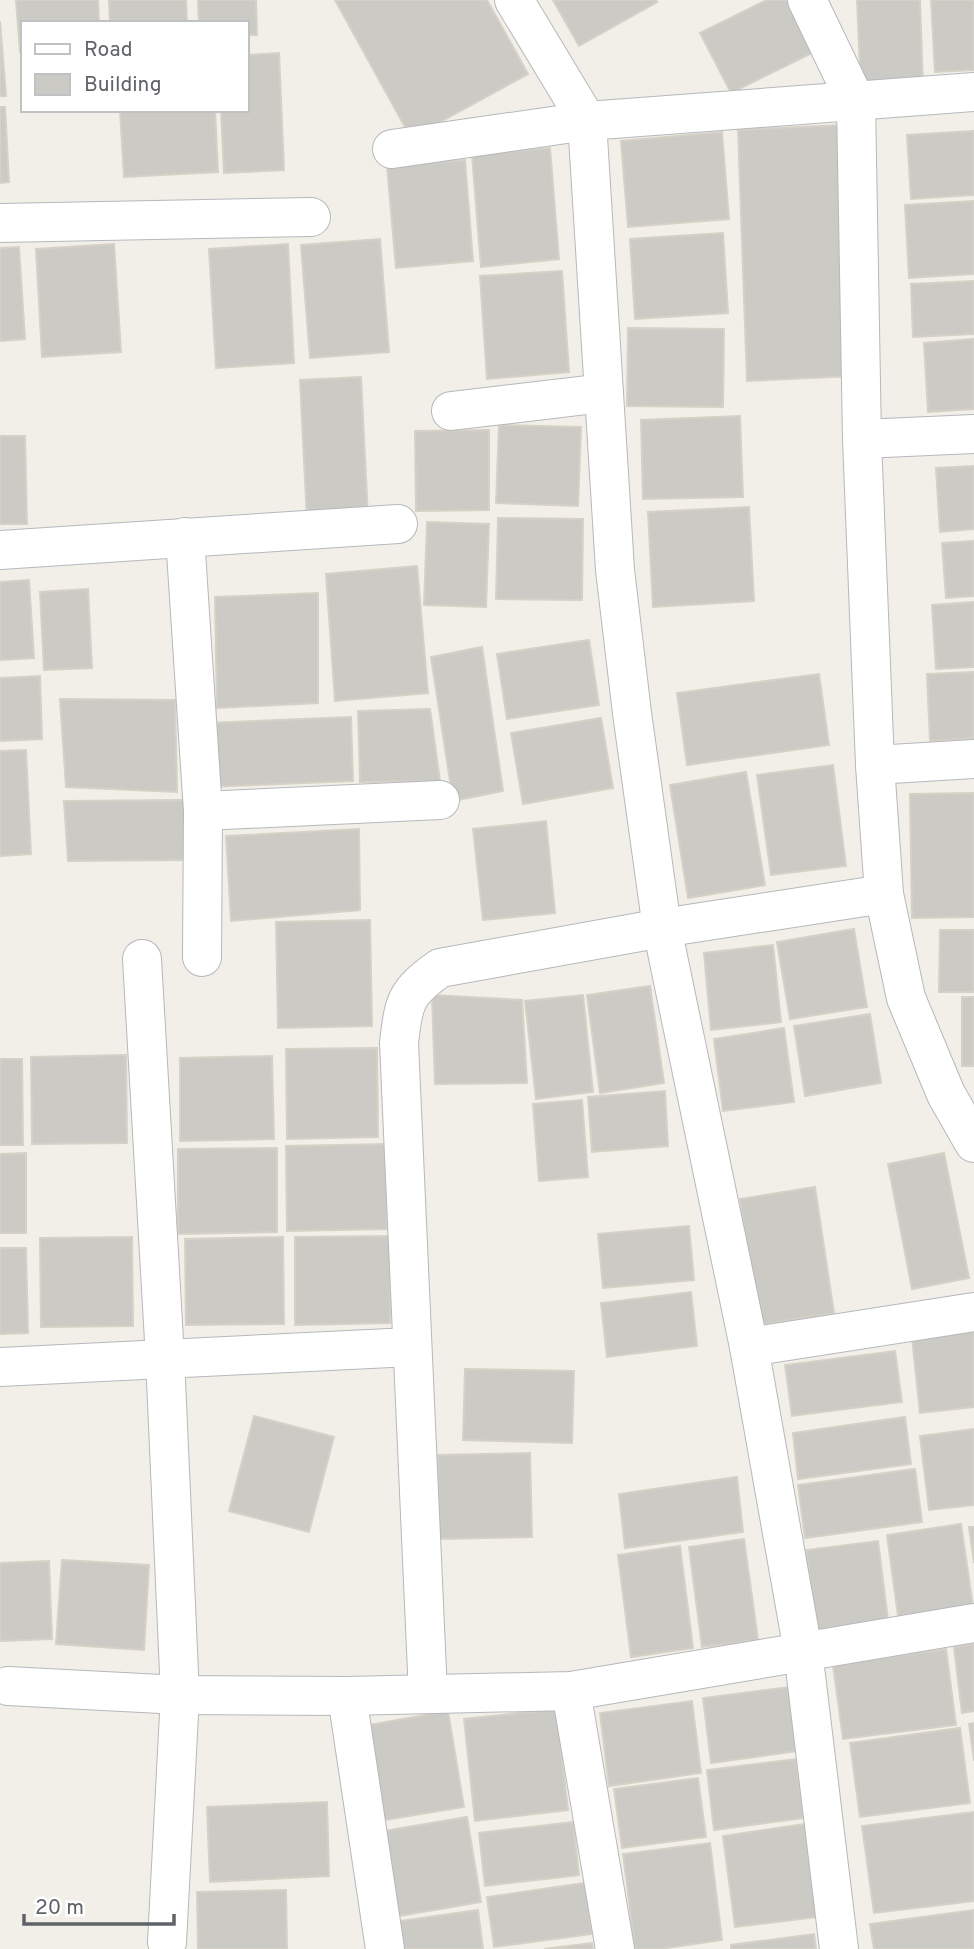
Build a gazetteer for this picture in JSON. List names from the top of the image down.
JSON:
{
  "legend": ["Road", "Building"],
  "scale_bar": "20 m"
}
